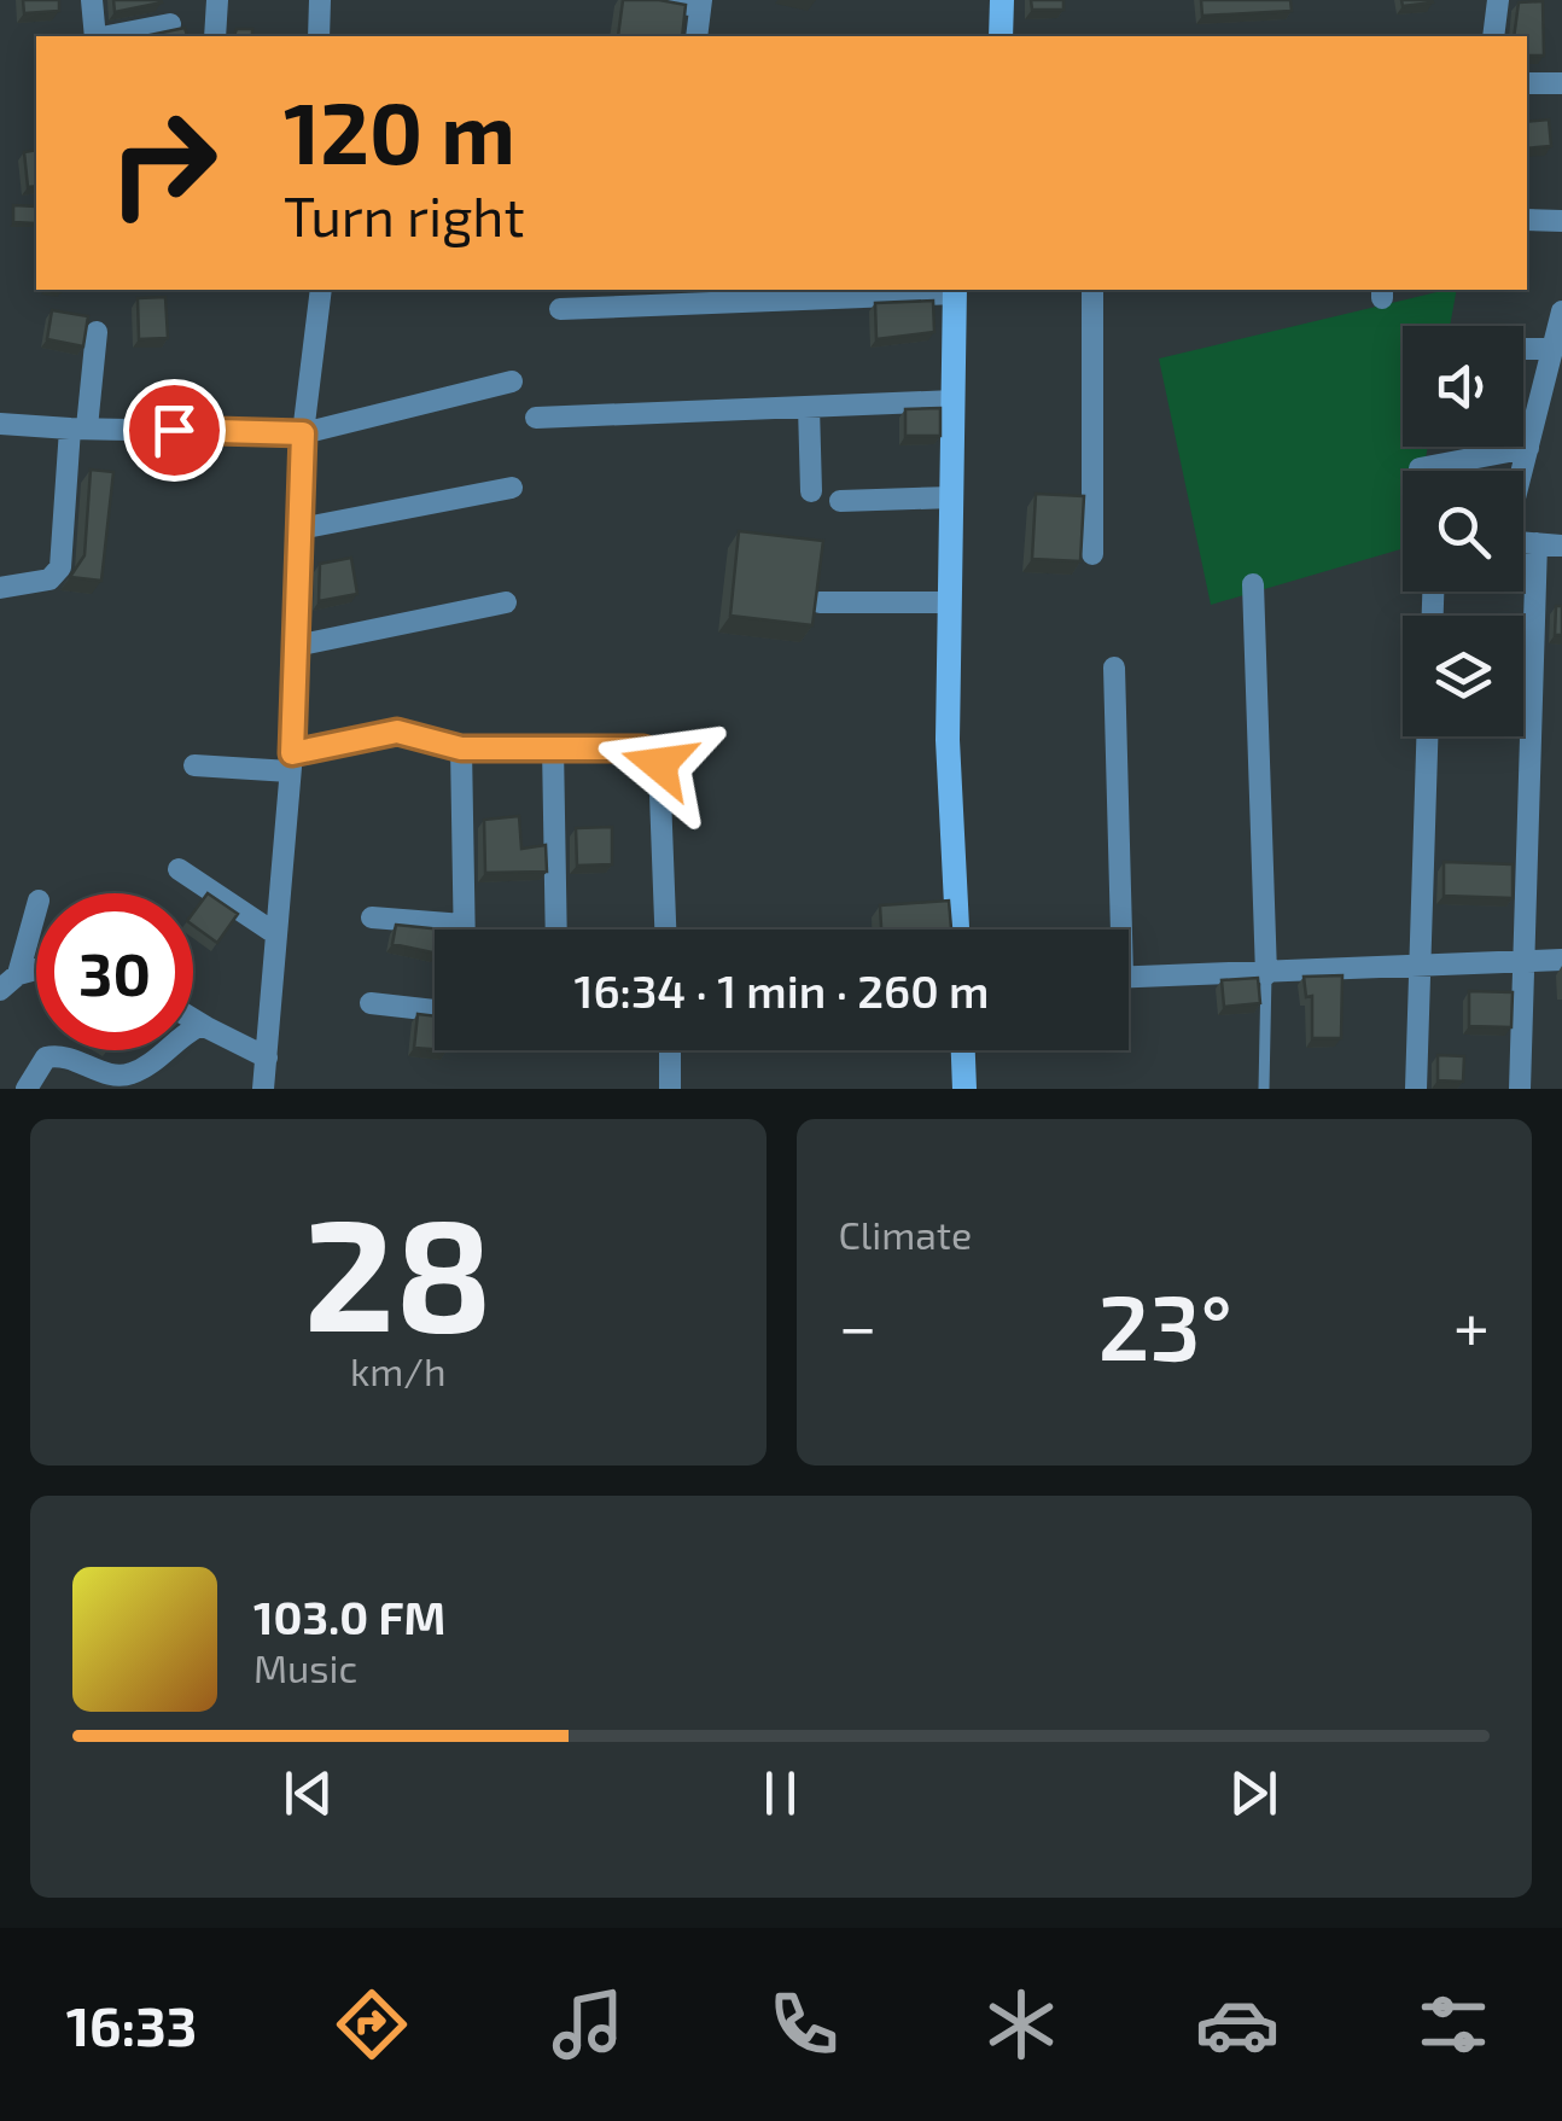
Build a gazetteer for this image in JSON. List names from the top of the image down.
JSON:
{
  "page": {
    "turn": ["120 m", "Turn right"],
    "limit": "30",
    "trip": "16:34 · 1 min · 260 m",
    "tile": [
      ["28", "km/h"],
      "Climate"
    ],
    "heat": ["−", "23°", "+"],
    "song": ["103.0 FM", "Music"],
    "tabs": "16:33"
  }
}
